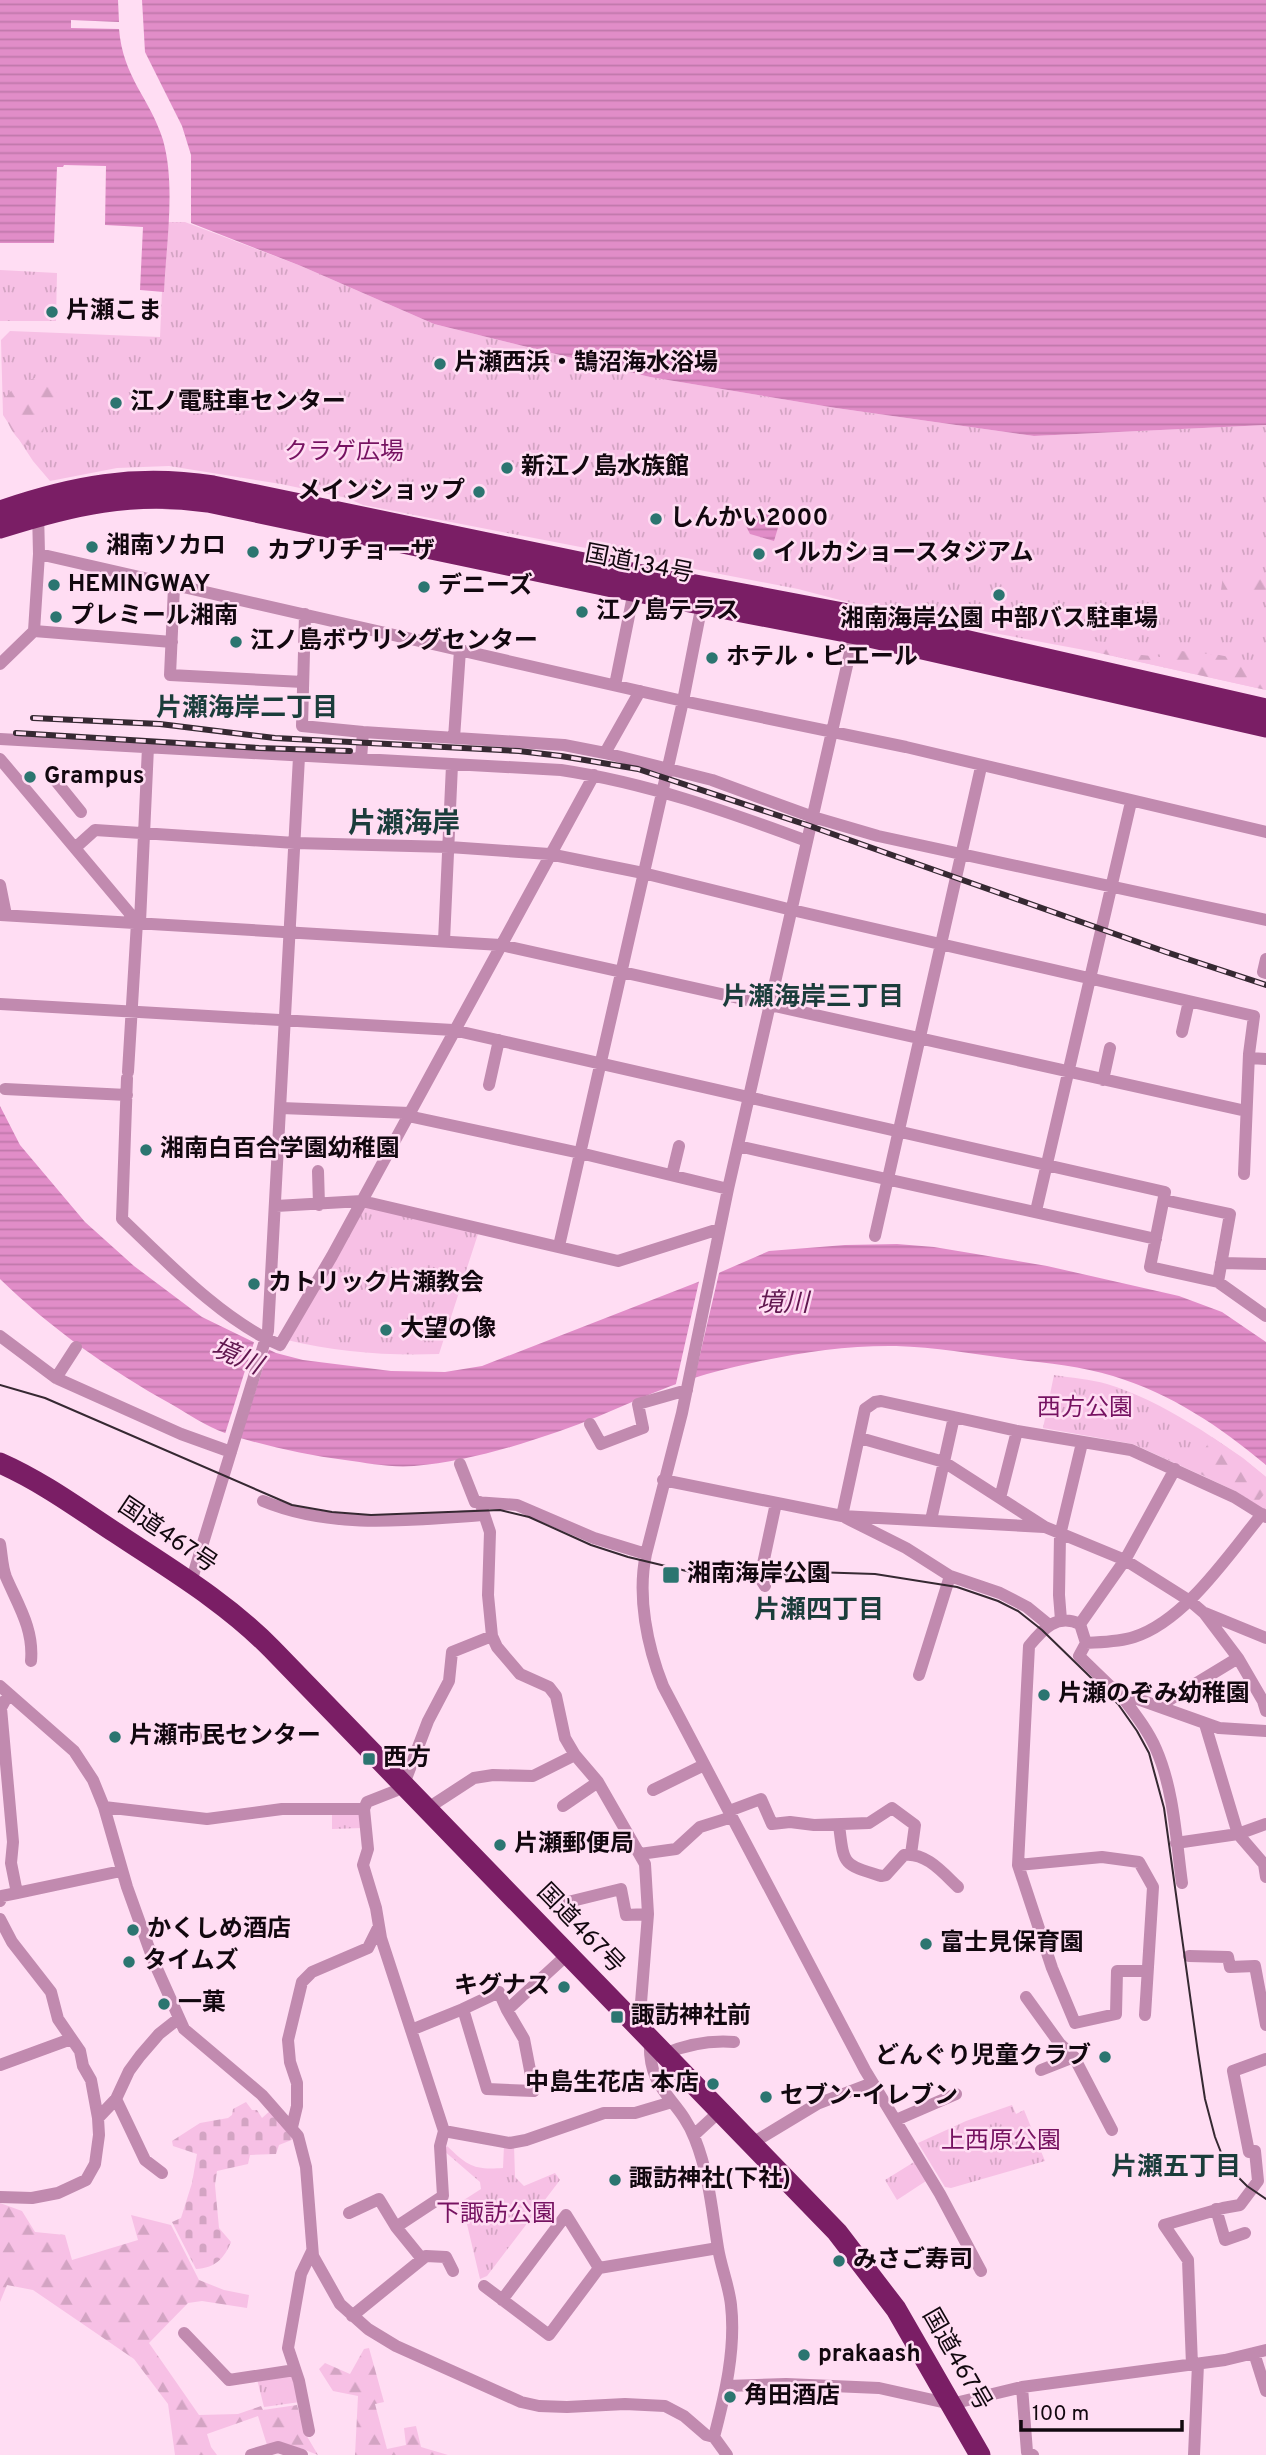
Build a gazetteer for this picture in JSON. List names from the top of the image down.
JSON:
{
  "streets": {
    "highway": ["国道134号", "国道467号"]
  },
  "districts": [
    "片瀬海岸二丁目",
    "片瀬海岸",
    "片瀬海岸三丁目",
    "片瀬四丁目",
    "片瀬五丁目"
  ],
  "water": ["境川"],
  "parks": [
    "クラゲ広場",
    "西方公園",
    "上西原公園",
    "下諏訪公園"
  ],
  "places": {
    "other": [
      "片瀬こま",
      "片瀬西浜・鵠沼海水浴場",
      "江ノ電駐車センター",
      "新江ノ島水族館",
      "メインショップ",
      "しんかい2000",
      "湘南ソカロ",
      "カプリチョーザ",
      "イルカショースタジアム",
      "HEMINGWAY",
      "デニーズ",
      "湘南海岸公園 中部バス駐車場",
      "江ノ島テラス",
      "プレミール湘南",
      "江ノ島ボウリングセンター",
      "ホテル・ピエール",
      "Grampus",
      "湘南白百合学園幼稚園",
      "カトリック片瀬教会",
      "大望の像",
      "片瀬のぞみ幼稚園",
      "片瀬市民センター",
      "片瀬郵便局",
      "かくしめ酒店",
      "富士見保育園",
      "タイムズ",
      "キグナス",
      "一菓",
      "どんぐり児童クラブ",
      "中島生花店 本店",
      "セブン-イレブン",
      "諏訪神社(下社)",
      "みさご寿司",
      "prakaash",
      "角田酒店"
    ],
    "transit": ["湘南海岸公園", "西方", "諏訪神社前"]
  },
  "scale_bar": "100 m"
}
